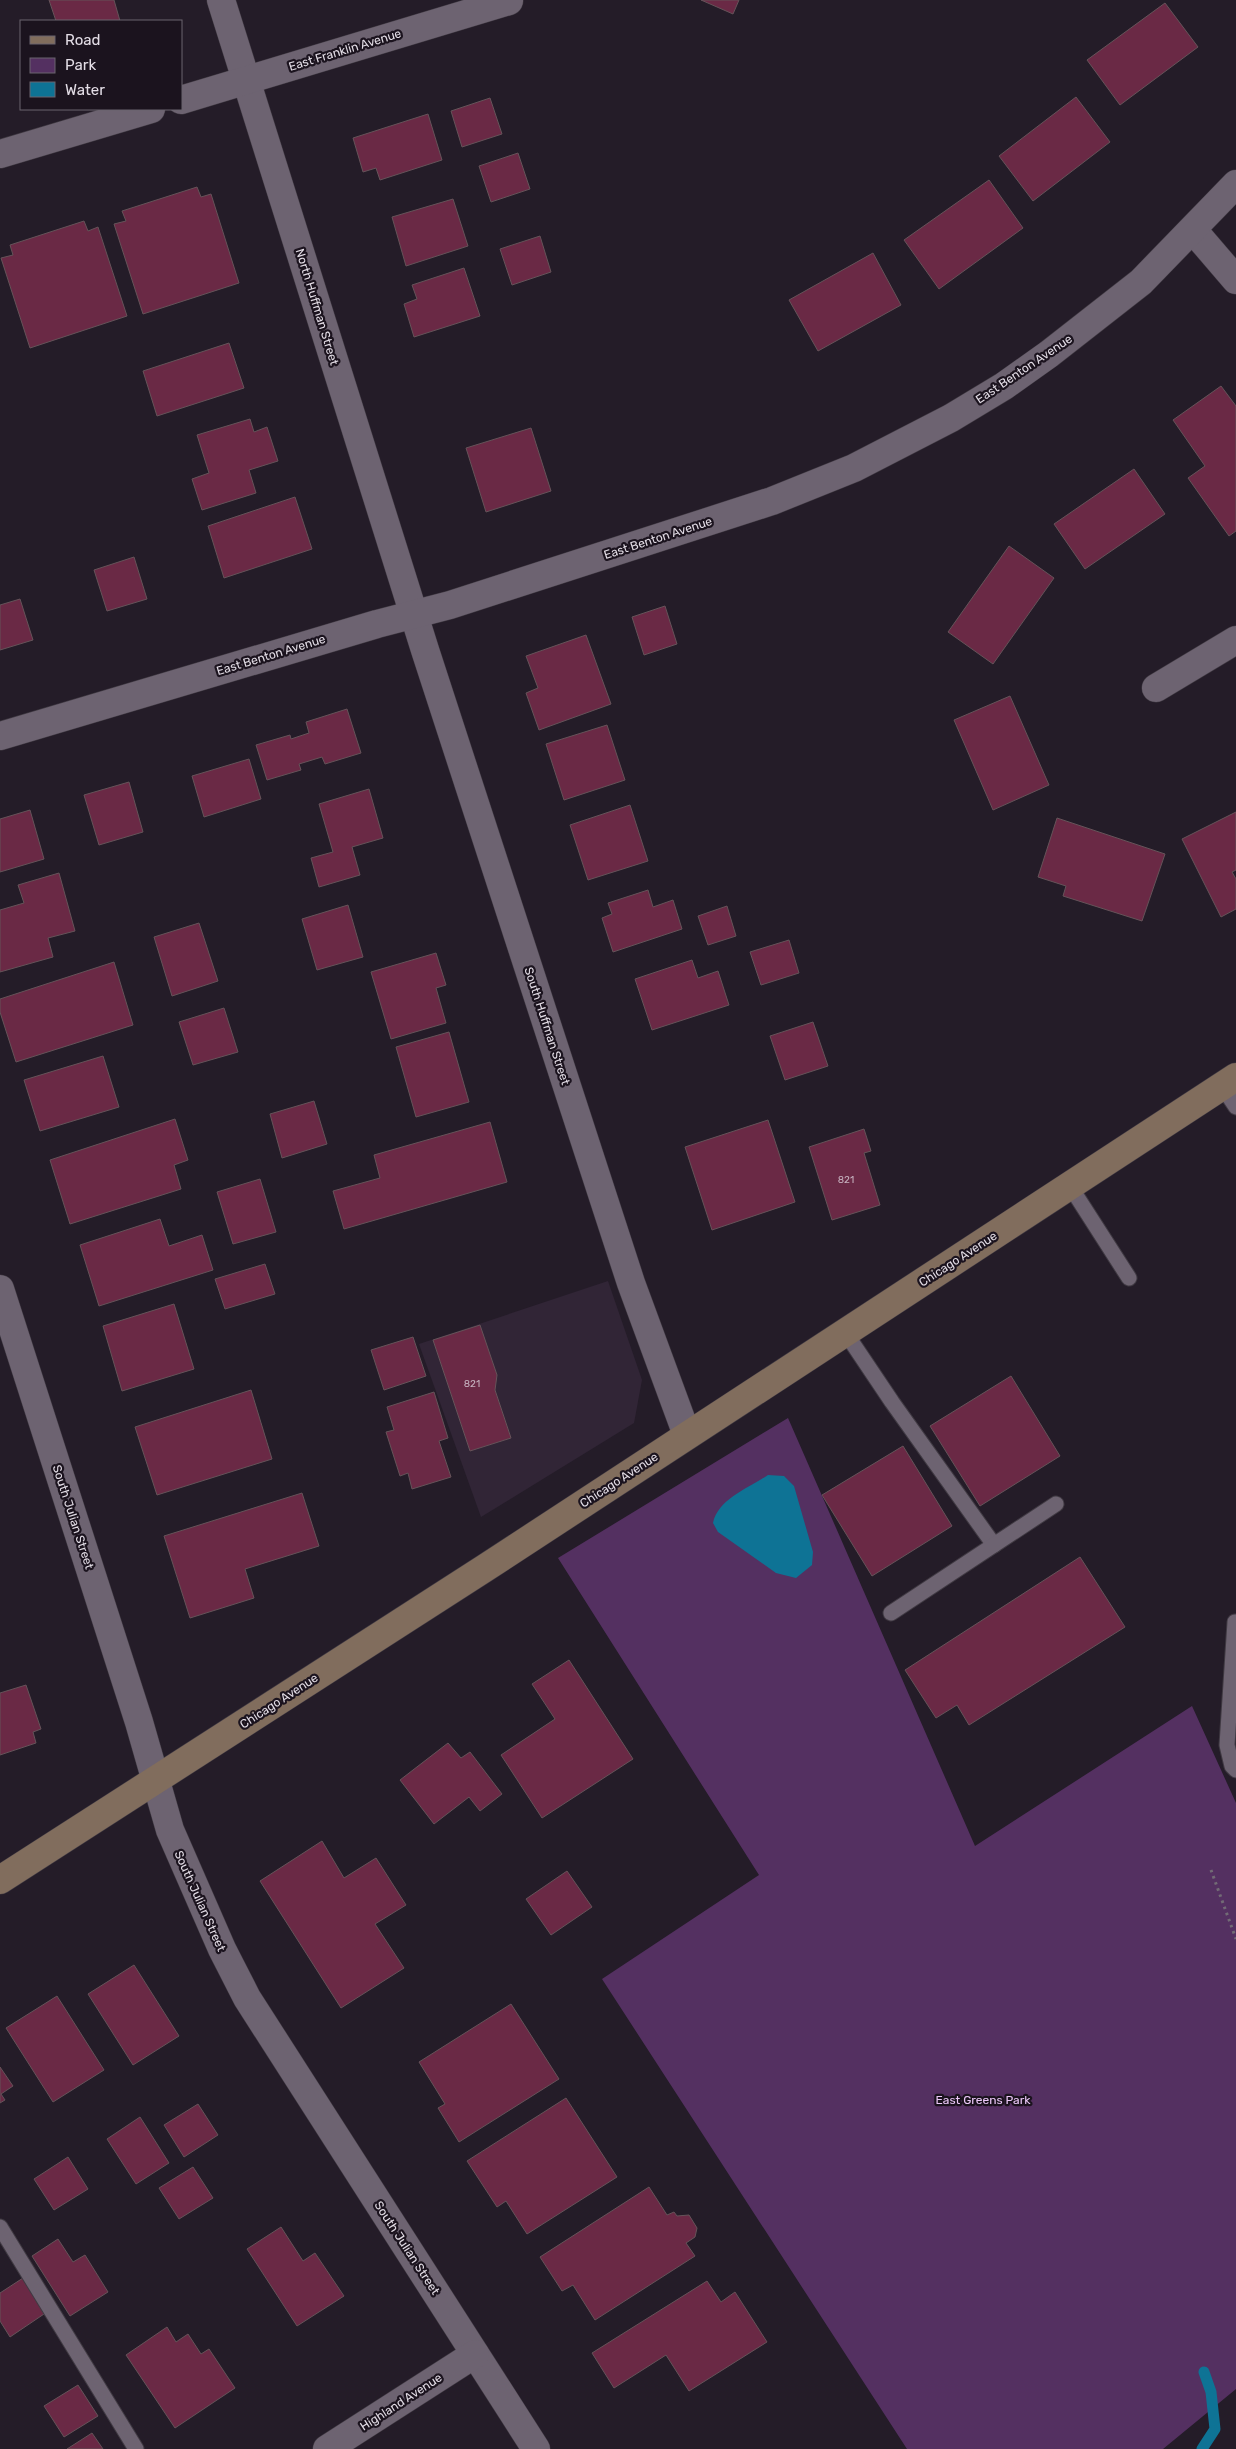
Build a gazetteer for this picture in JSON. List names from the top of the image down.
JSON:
{
  "streets": {
    "main road": ["Chicago Avenue"],
    "street": [
      "East Franklin Avenue",
      "North Huffman Street",
      "East Benton Avenue",
      "South Huffman Street",
      "South Julian Street",
      "Highland Avenue"
    ]
  },
  "crossings": [
    ["East Franklin Avenue", "North Huffman Street"],
    ["North Huffman Street", "East Benton Avenue"],
    ["North Huffman Street", "South Huffman Street"],
    ["East Benton Avenue", "South Huffman Street"],
    ["South Huffman Street", "Chicago Avenue"],
    ["Chicago Avenue", "South Julian Street"],
    ["South Julian Street", "Highland Avenue"]
  ],
  "parks": ["East Greens Park"],
  "house_numbers": ["821", "821"],
  "legend": ["Road", "Park", "Water"]
}
